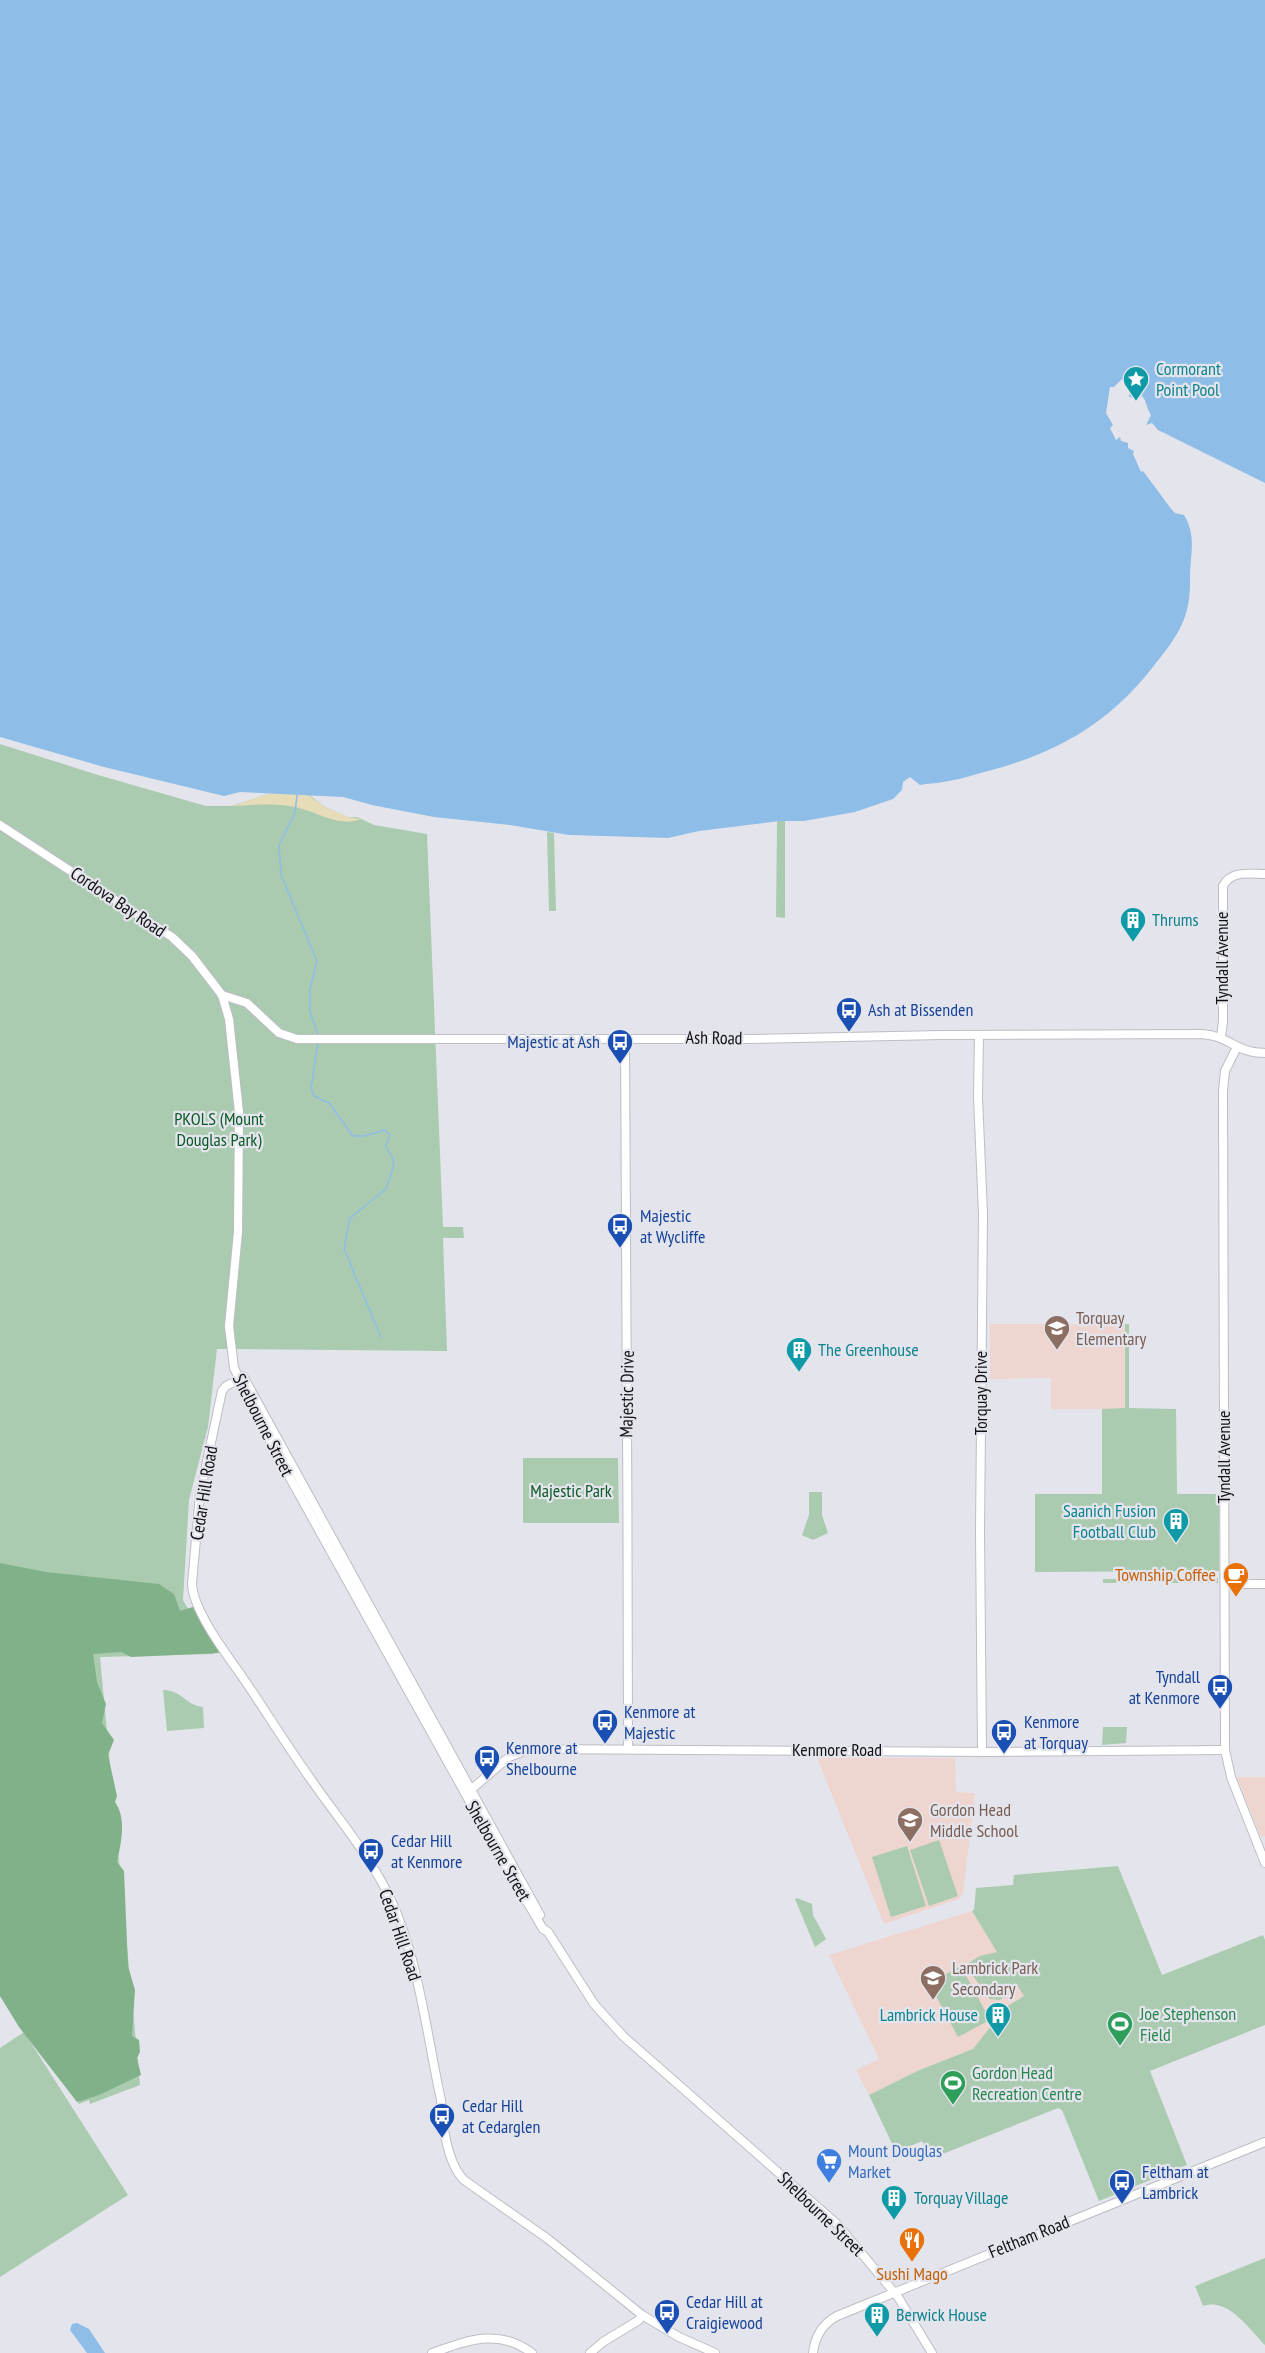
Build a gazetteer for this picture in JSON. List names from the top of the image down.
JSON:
{
  "streets": {
    "street": [
      "Cordova Bay Road",
      "Tyndall Avenue",
      "Ash Road",
      "Torquay Drive",
      "Majestic Drive",
      "Shelbourne Street",
      "Cedar Hill Road",
      "Kenmore Road",
      "Feltham Road"
    ]
  },
  "crossings": [
    ["Cordova Bay Road", "Ash Road"],
    ["Cordova Bay Road", "Shelbourne Street"],
    ["Tyndall Avenue", "Ash Road"],
    ["Tyndall Avenue", "Kenmore Road"],
    ["Ash Road", "Torquay Drive"],
    ["Ash Road", "Majestic Drive"],
    ["Ash Road", "Shelbourne Street"],
    ["Torquay Drive", "Kenmore Road"],
    ["Majestic Drive", "Kenmore Road"],
    ["Shelbourne Street", "Cedar Hill Road"],
    ["Shelbourne Street", "Kenmore Road"],
    ["Shelbourne Street", "Feltham Road"]
  ],
  "parks": ["PKOLS (Mount Douglas Park)", "Majestic Park"],
  "places": {
    "place": ["Cormorant Point Pool"],
    "building": [
      "Thrums",
      "The Greenhouse",
      "Saanich Fusion Football Club",
      "Lambrick House",
      "Torquay Village",
      "Berwick House"
    ],
    "bus stop": [
      "Ash at Bissenden",
      "Majestic at Ash",
      "Majestic at Wycliffe",
      "Tyndall at Kenmore",
      "Kenmore at Majestic",
      "Kenmore at Torquay",
      "Kenmore at Shelbourne",
      "Cedar Hill at Kenmore",
      "Cedar Hill at Cedarglen",
      "Feltham at Lambrick",
      "Cedar Hill at Craigiewood"
    ],
    "school or university": ["Torquay Elementary", "Gordon Head Middle School", "Lambrick Park Secondary"],
    "cafe": ["Township Coffee"],
    "sports": ["Joe Stephenson Field", "Gordon Head Recreation Centre"],
    "supermarket": ["Mount Douglas Market"],
    "restaurant": ["Sushi Mago"]
  }
}
